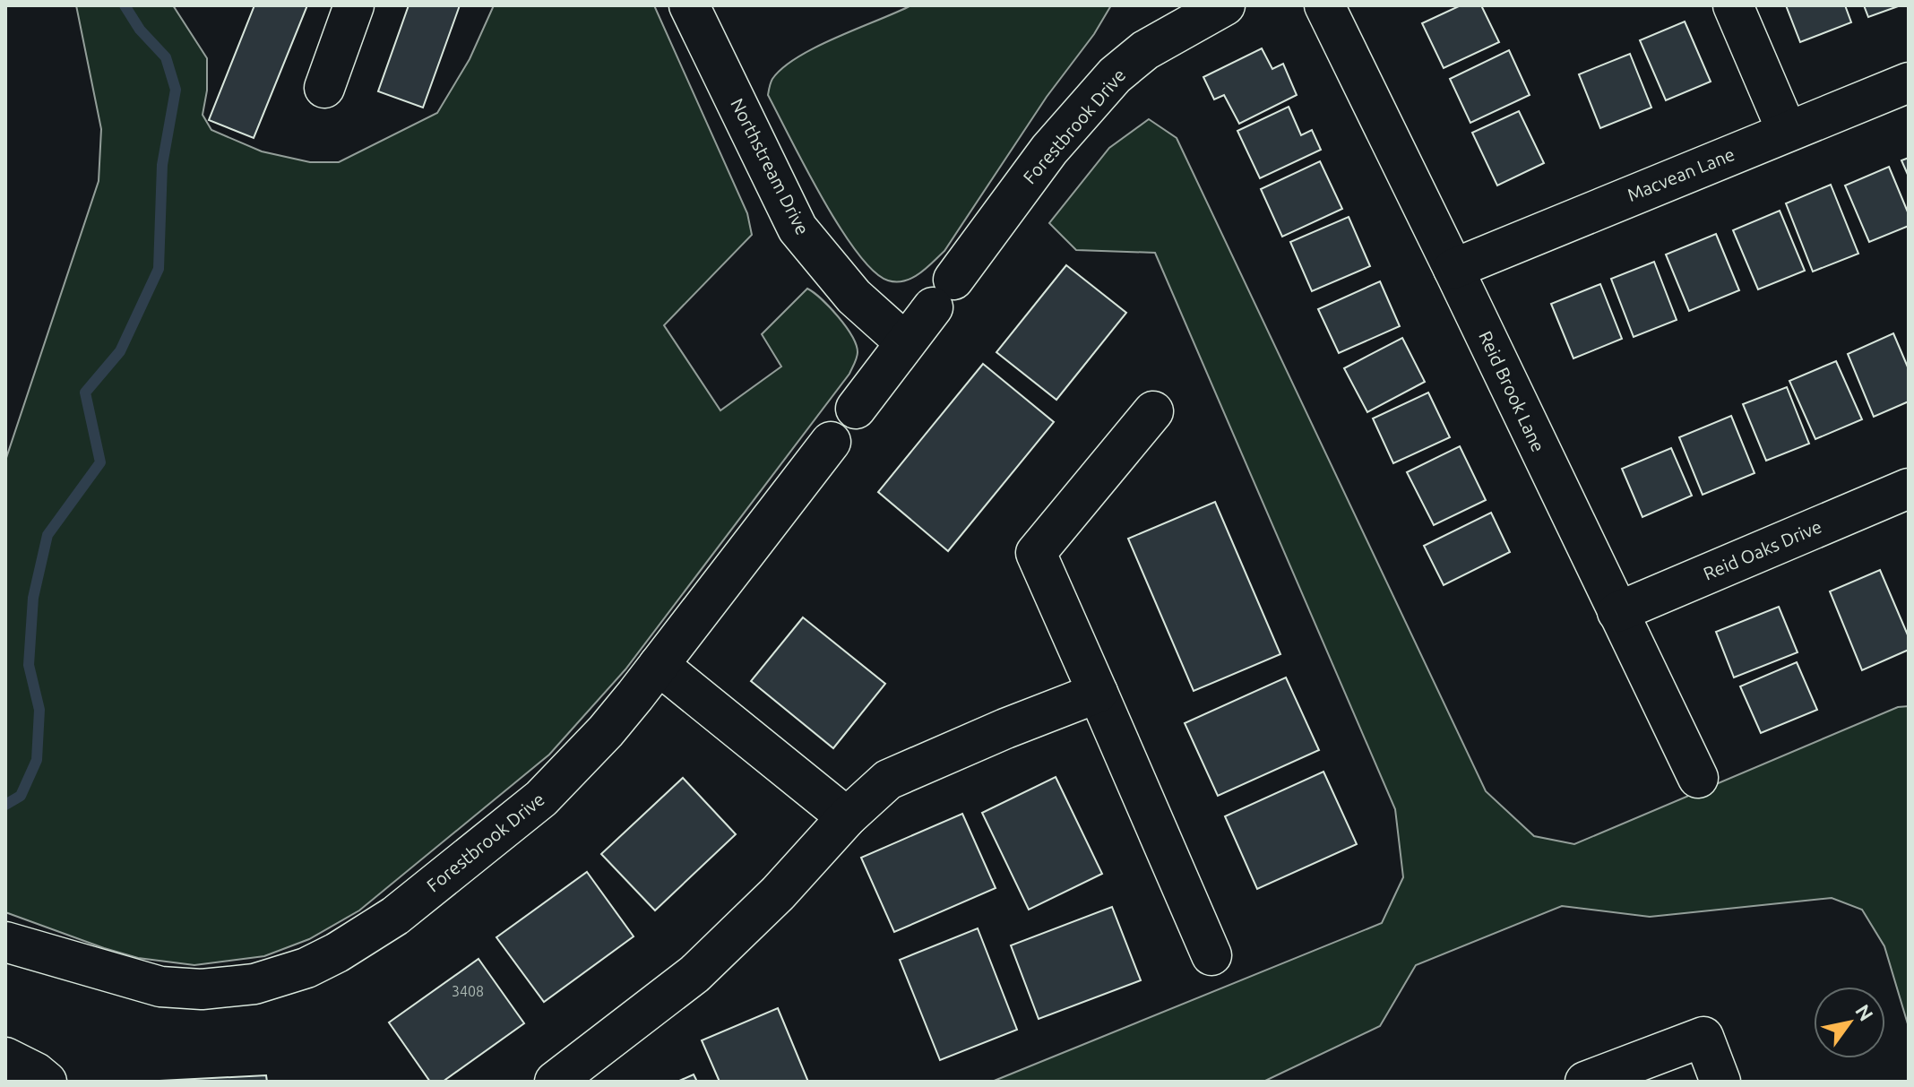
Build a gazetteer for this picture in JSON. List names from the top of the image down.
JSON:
{
  "streets": {
    "street": [
      "Forestbrook Drive",
      "Northstream Drive",
      "Macvean Lane",
      "Reid Brook Lane",
      "Reid Oaks Drive"
    ]
  },
  "crossings": [
    ["Forestbrook Drive", "Northstream Drive"],
    ["Macvean Lane", "Reid Brook Lane"],
    ["Reid Brook Lane", "Reid Oaks Drive"]
  ],
  "house_numbers": ["3408"],
  "north": "top right"
}
